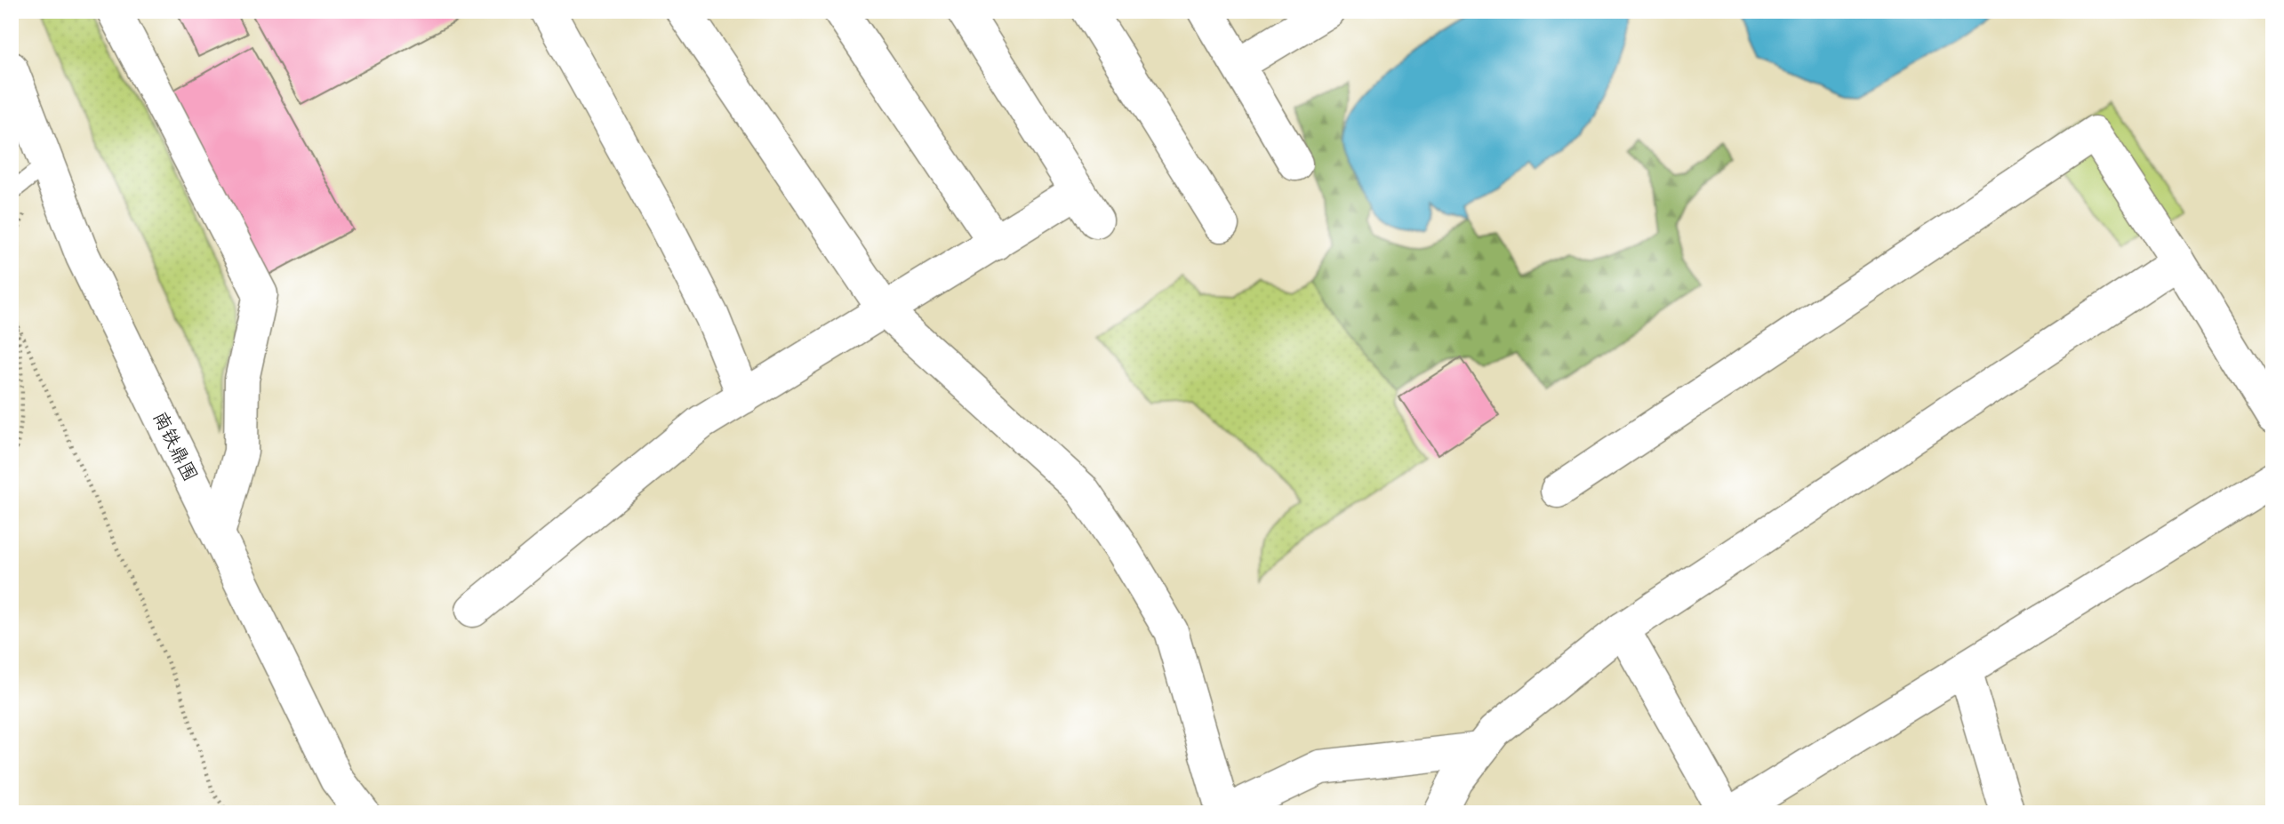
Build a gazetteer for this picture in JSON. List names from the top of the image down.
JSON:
{
  "streets": {
    "street": ["南铁鼎围"]
  }
}
